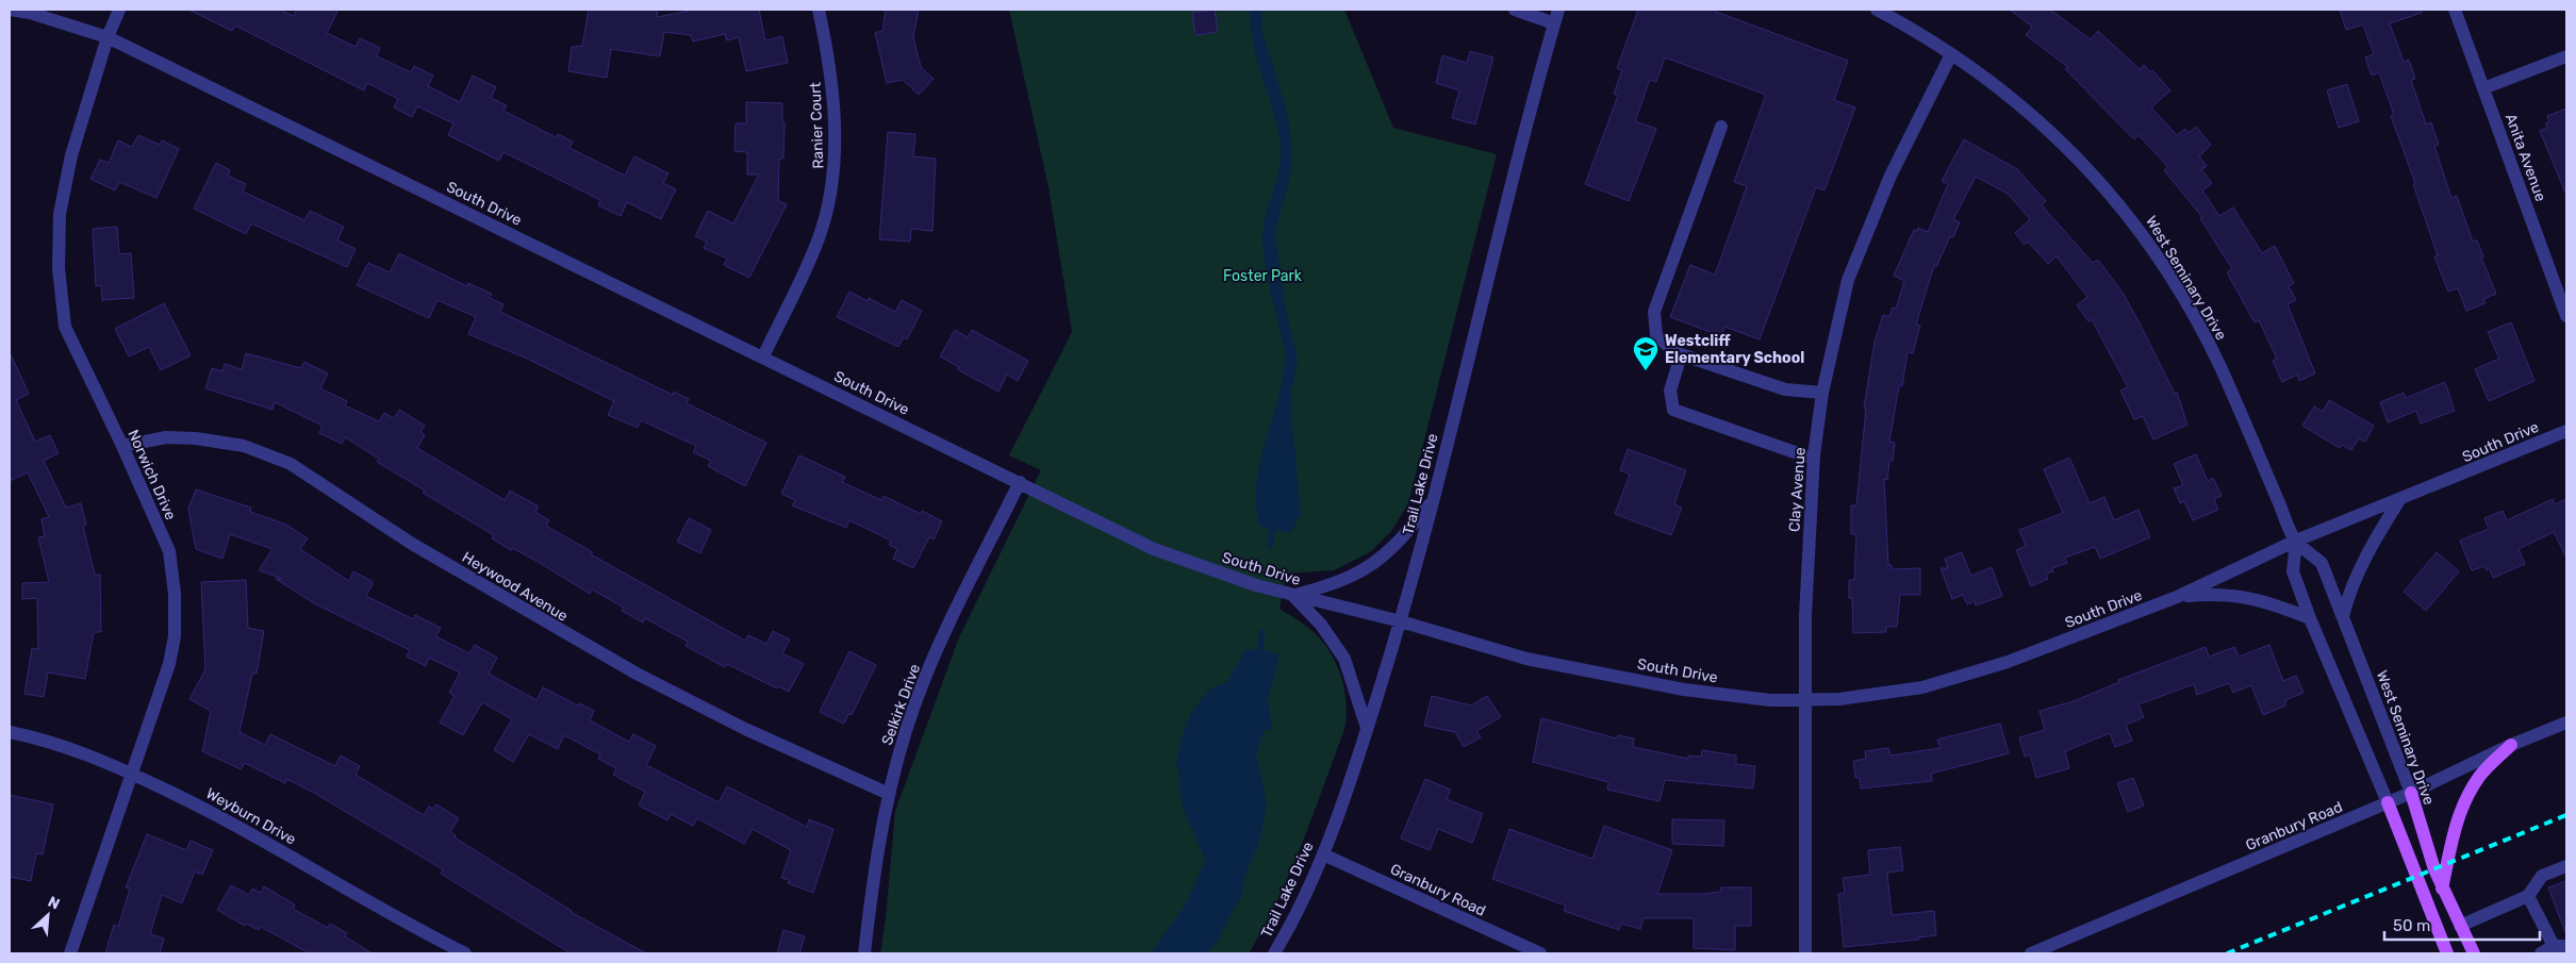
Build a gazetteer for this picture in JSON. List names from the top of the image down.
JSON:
{
  "streets": {
    "main road": ["West Seminary Drive"],
    "street": [
      "Ranier Court",
      "Anita Avenue",
      "South Drive",
      "Norwich Drive",
      "Trail Lake Drive",
      "Clay Avenue",
      "Heywood Avenue",
      "Selkirk Drive",
      "Weyburn Drive",
      "Granbury Road"
    ]
  },
  "crossings": [
    ["Ranier Court", "South Drive"],
    ["South Drive", "West Seminary Drive"],
    ["South Drive", "Norwich Drive"],
    ["South Drive", "Trail Lake Drive"],
    ["South Drive", "Clay Avenue"],
    ["South Drive", "Selkirk Drive"],
    ["West Seminary Drive", "Clay Avenue"],
    ["West Seminary Drive", "Granbury Road"],
    ["Norwich Drive", "Heywood Avenue"],
    ["Norwich Drive", "Weyburn Drive"],
    ["Trail Lake Drive", "Granbury Road"],
    ["Heywood Avenue", "Selkirk Drive"]
  ],
  "parks": ["Foster Park"],
  "places": {
    "school or university": ["Westcliff Elementary School"]
  },
  "scale_bar": "50 m",
  "north": "top right"
}
